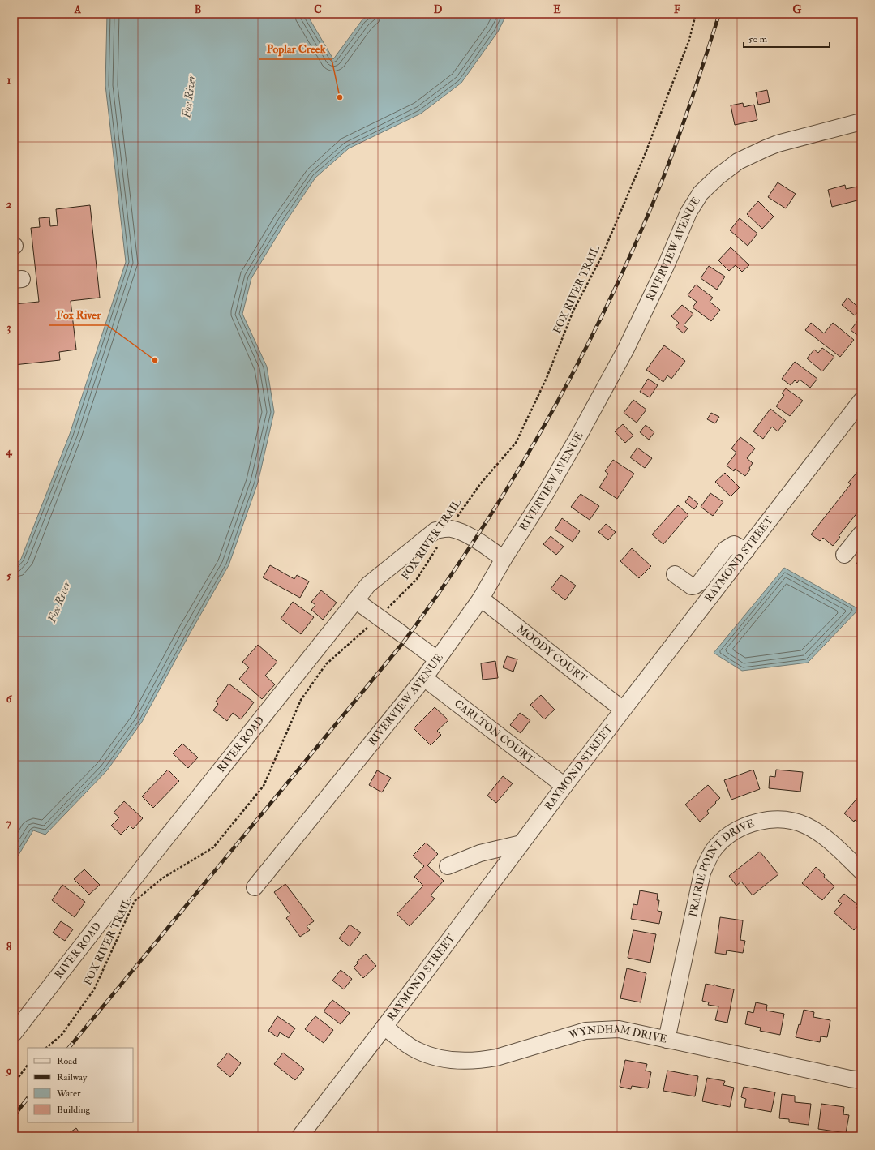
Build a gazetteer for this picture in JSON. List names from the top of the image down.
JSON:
{
  "streets": {
    "street": [
      "RIVERVIEW AVENUE",
      "RAYMOND STREET",
      "MOODY COURT",
      "CARLTON COURT",
      "RIVER ROAD",
      "PRAIRIE POINT DRIVE",
      "WYNDHAM DRIVE"
    ],
    "path": ["FOX RIVER TRAIL"]
  },
  "crossings": [
    ["RIVERVIEW AVENUE", "MOODY COURT"],
    ["RIVERVIEW AVENUE", "CARLTON COURT"],
    ["FOX RIVER TRAIL", "RIVER ROAD"],
    ["RAYMOND STREET", "MOODY COURT"],
    ["RAYMOND STREET", "CARLTON COURT"],
    ["RAYMOND STREET", "WYNDHAM DRIVE"],
    ["PRAIRIE POINT DRIVE", "WYNDHAM DRIVE"]
  ],
  "water": ["Fox River"],
  "places": ["Poplar Creek", "Fox River"],
  "legend": [
    "Road",
    "Railway",
    "Water",
    "Building"
  ],
  "scale_bar": "50 m",
  "grid": {
    "columns": [
      "A",
      "B",
      "C",
      "D",
      "E",
      "F",
      "G"
    ],
    "rows": [
      "1",
      "2",
      "3",
      "4",
      "5",
      "6",
      "7",
      "8",
      "9"
    ]
  }
}
